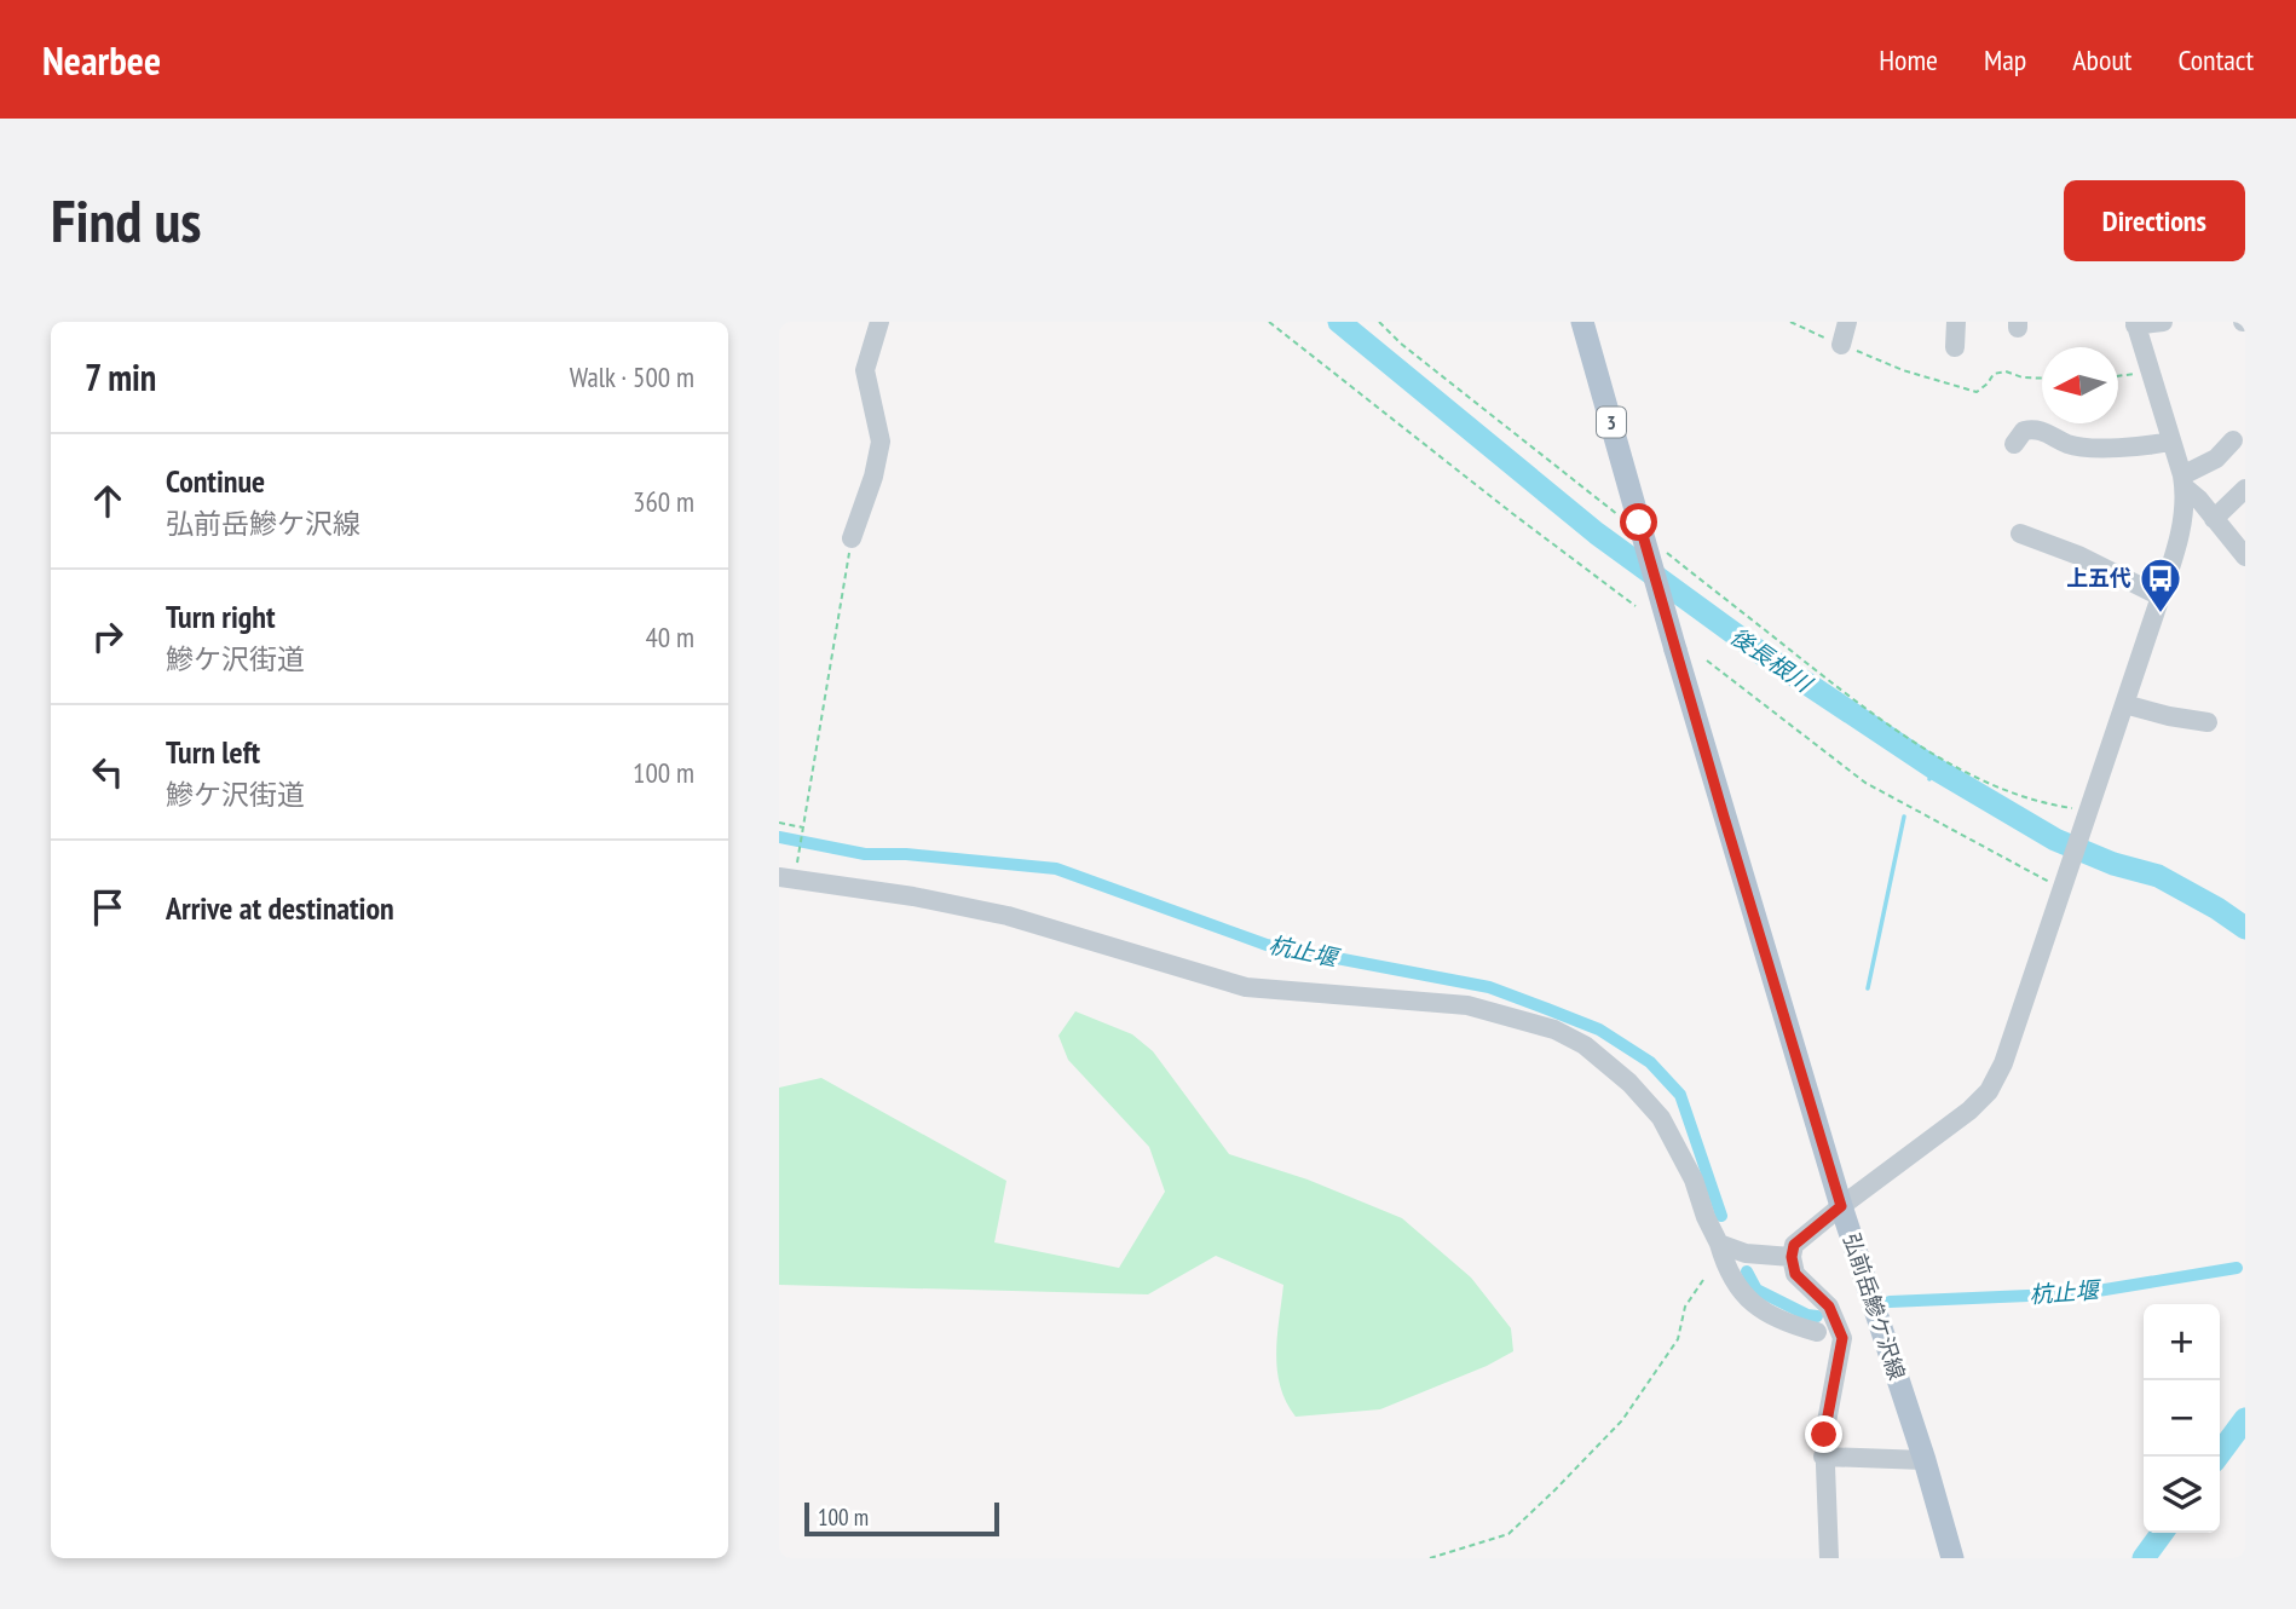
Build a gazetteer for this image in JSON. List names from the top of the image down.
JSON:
{
  "streets": {
    "main road": ["3", "弘前岳鰺ケ沢線"]
  },
  "water": ["後長根川", "杭止堰"],
  "places": {
    "bus stop": ["上五代"]
  },
  "scale_bar": "100 m",
  "north": "left",
  "page": {
    "header": "Nearbee",
    "nav": [
      "Home",
      "Map",
      "About",
      "Contact"
    ],
    "buttons": "Directions",
    "title": "Find us",
    "heading": ["7 min", "Walk · 500 m"],
    "list": [
      ["Continue", "弘前岳鰺ケ沢線", "360 m"],
      ["Turn right", "鰺ケ沢街道", "40 m"],
      ["Turn left", "鰺ケ沢街道", "100 m"],
      "Arrive at destination"
    ],
    "map_buttons": ["+", "−"],
    "scale": "100 m"
  }
}
